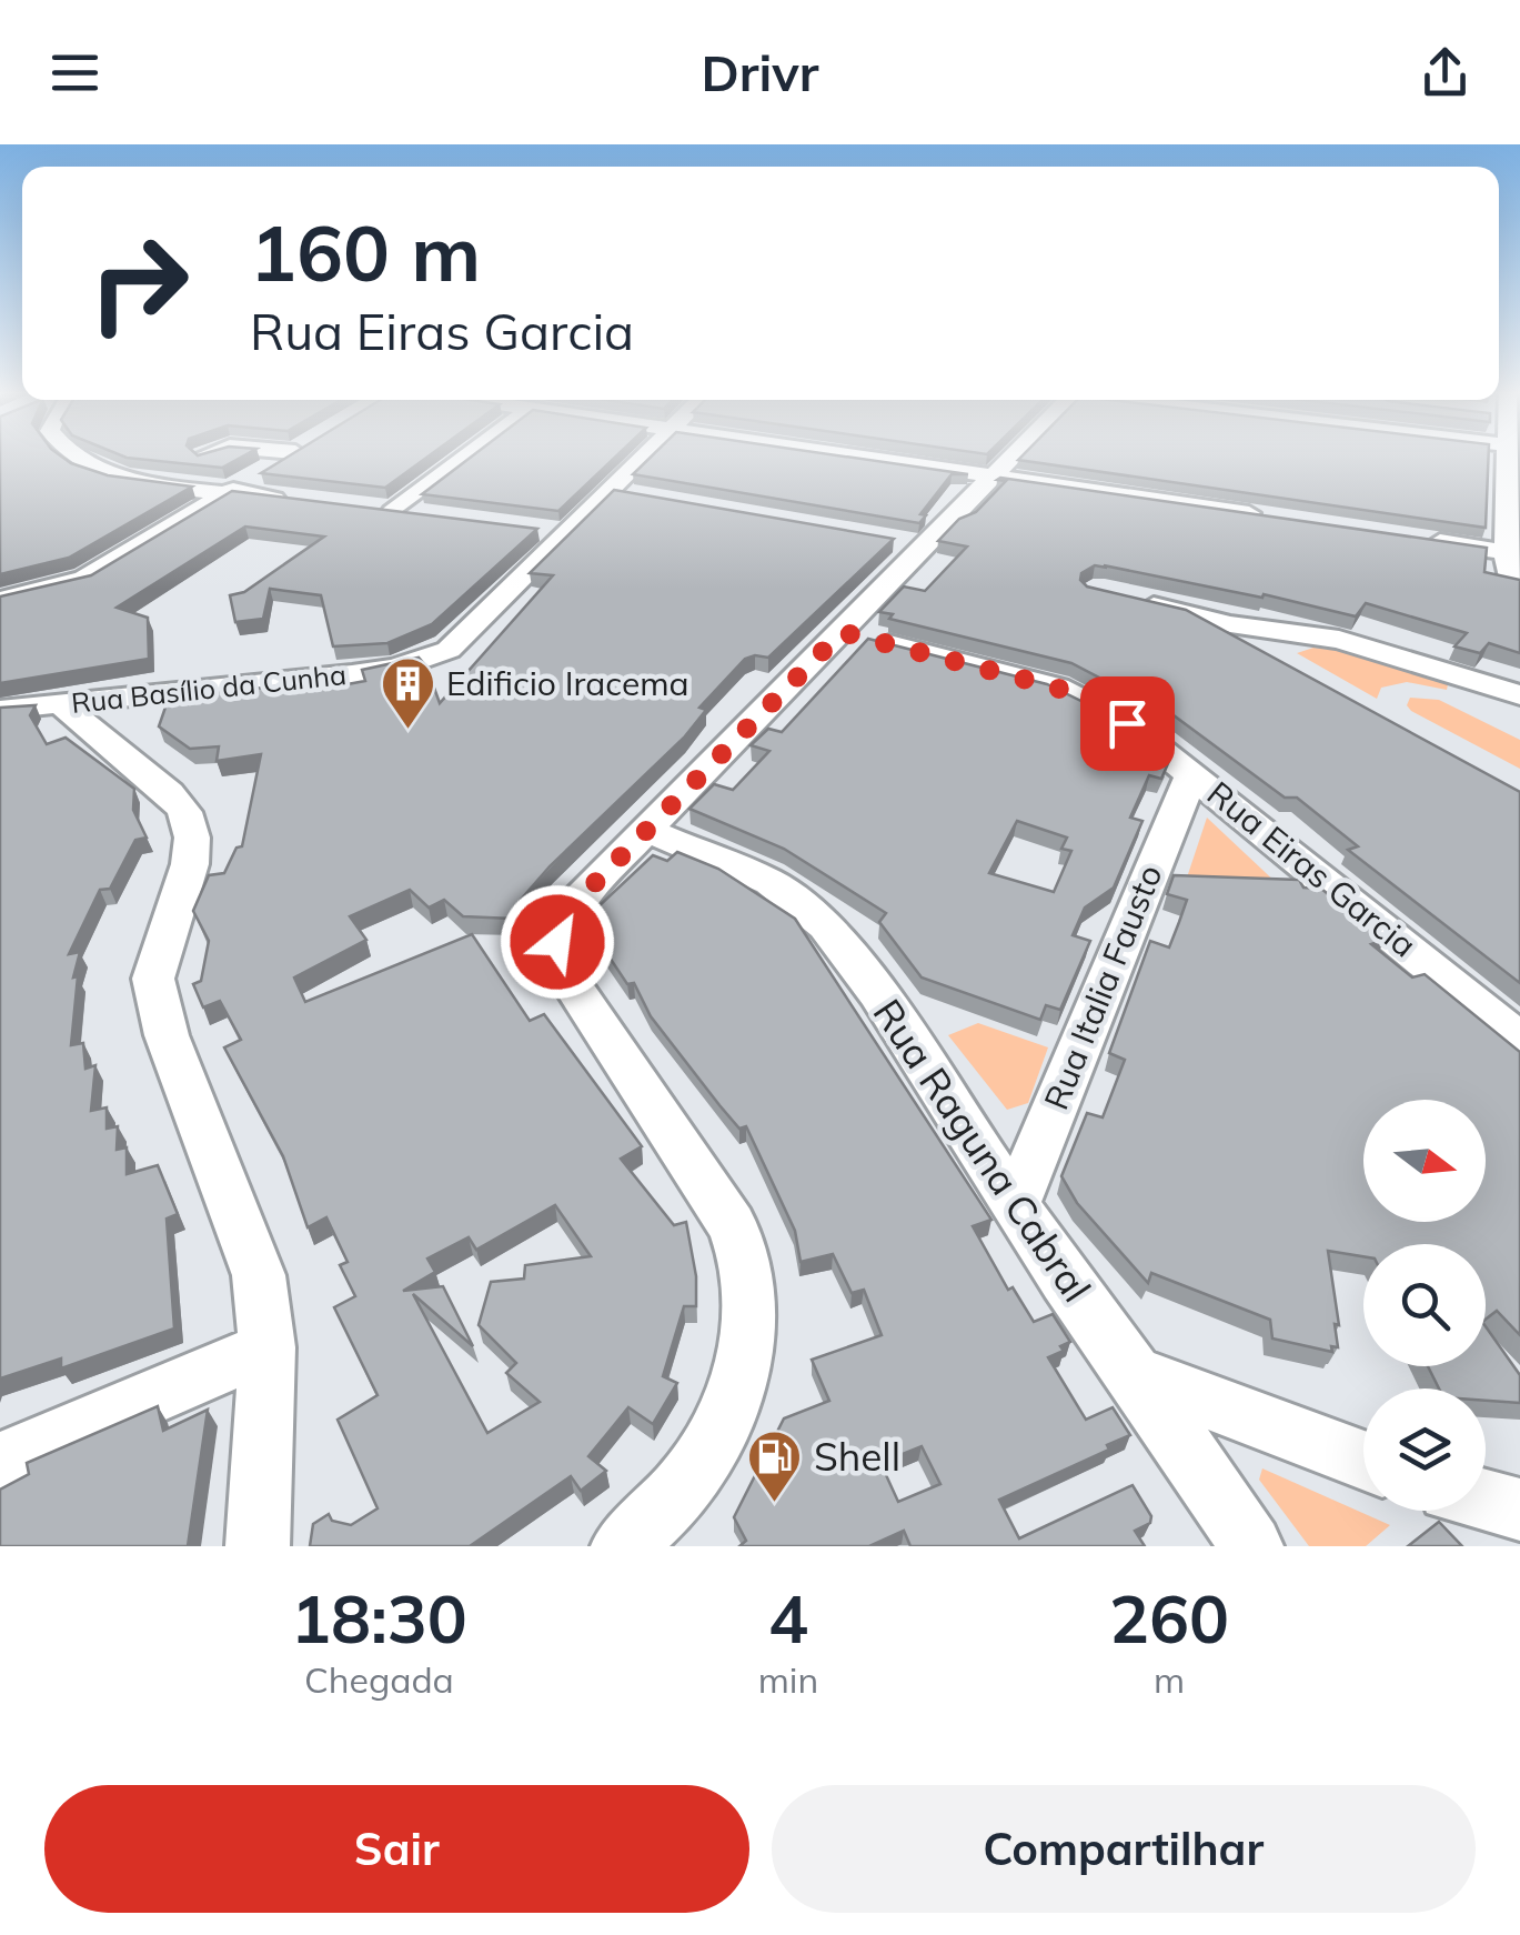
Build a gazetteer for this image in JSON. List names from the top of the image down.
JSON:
{
  "streets": {
    "street": [
      "Rua Basílio da Cunha",
      "Rua Eiras Garcia",
      "Rua Italia Fausto",
      "Rua Raguna Cabral"
    ]
  },
  "crossings": [
    ["Rua Eiras Garcia", "Rua Italia Fausto"],
    ["Rua Italia Fausto", "Rua Raguna Cabral"]
  ],
  "places": {
    "building": ["Edificio Iracema"],
    "fuel station": ["Shell"]
  },
  "north": "right",
  "page": {
    "header": "Drivr",
    "turn": ["160 m", "Rua Eiras Garcia"],
    "eta": [
      "18:30",
      "Chegada",
      "4",
      "min",
      "260",
      "m"
    ],
    "buttons": ["Sair", "Compartilhar"]
  }
}
